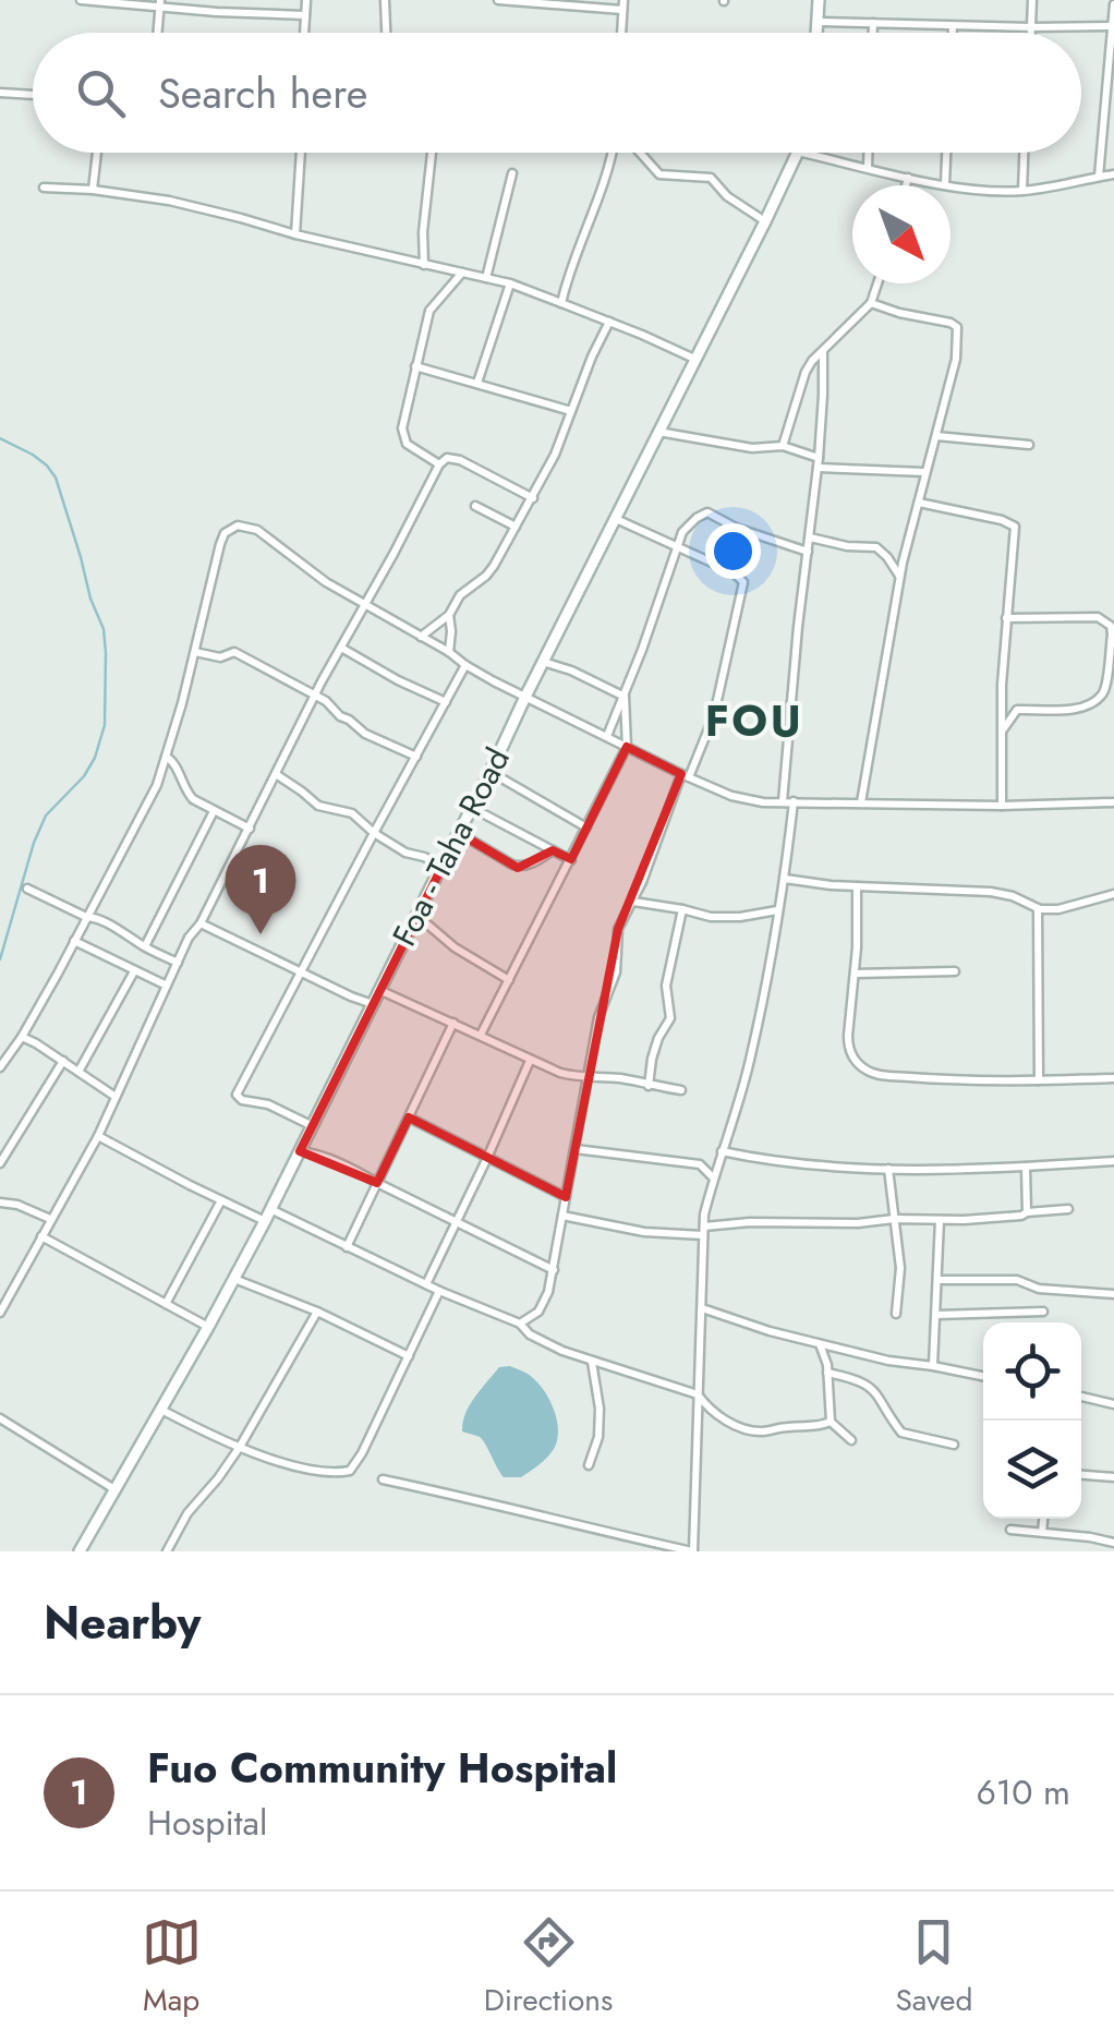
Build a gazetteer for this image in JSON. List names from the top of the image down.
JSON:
{
  "streets": {
    "street": ["Foa - Taha Road"]
  },
  "districts": ["FOU"],
  "north": "bottom right",
  "page": {
    "search": "Search here",
    "pins": "1",
    "heading": "Nearby",
    "list": [
      {
        "mark": "1",
        "name": "Fuo Community Hospital",
        "note": "Hospital",
        "value": "610 m"
      }
    ],
    "nav": ["Map", "Directions", "Saved"]
  }
}
